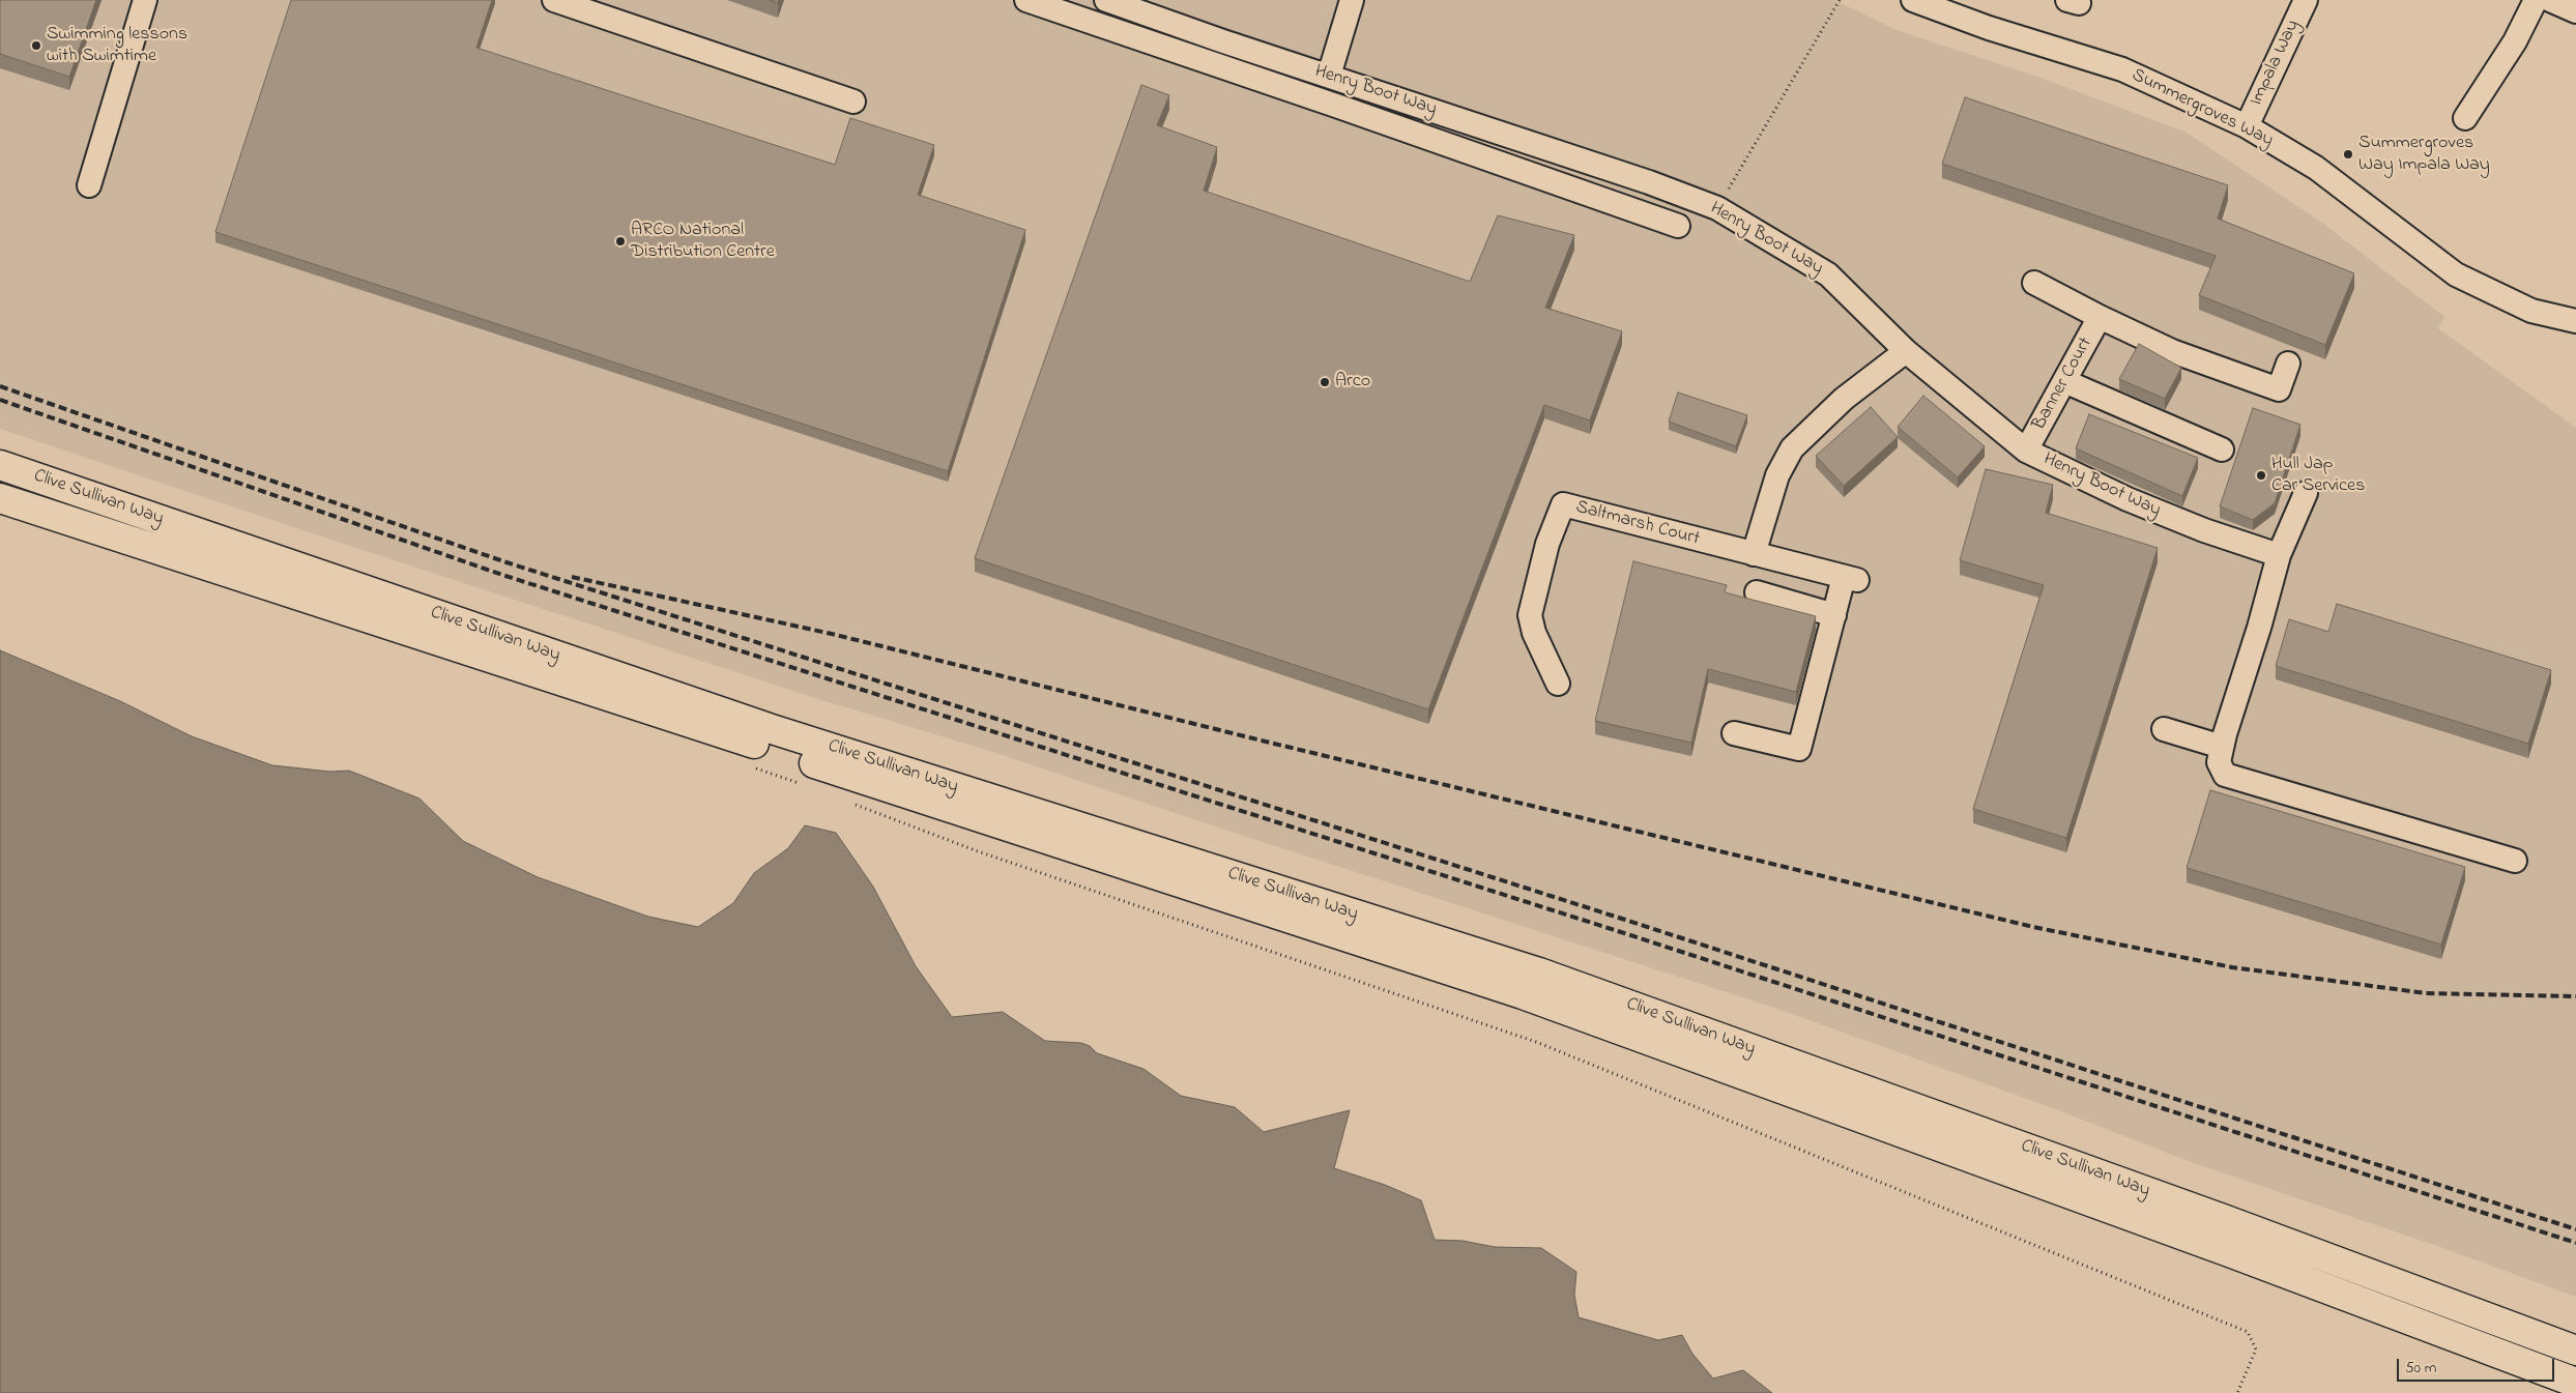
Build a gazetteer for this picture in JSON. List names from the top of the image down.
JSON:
{
  "streets": {
    "highway": ["Clive Sullivan Way"],
    "street": [
      "Impala Way",
      "Henry Boot Way",
      "Summergroves Way",
      "Banner Court",
      "Saltmarsh Court"
    ]
  },
  "crossings": [
    ["Impala Way", "Summergroves Way"],
    ["Henry Boot Way", "Banner Court"]
  ],
  "places": [
    "Swimming lessons with Swimtime",
    "Summergroves Way Impala Way",
    "ARCO National Distribution Centre",
    "Arco",
    "Hull Jap Car Services"
  ],
  "scale_bar": "50 m"
}
